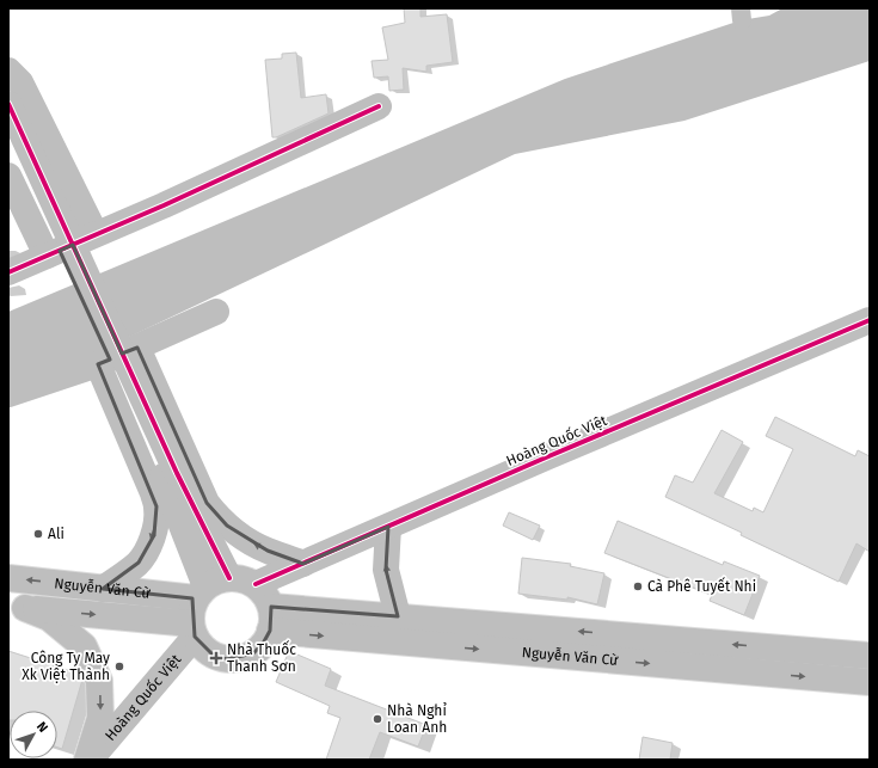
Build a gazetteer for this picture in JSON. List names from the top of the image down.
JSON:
{
  "streets": {
    "street": ["Hoàng Quốc Việt", "Nguyễn Văn Cừ"]
  },
  "crossings": [
    ["Hoàng Quốc Việt", "Nguyễn Văn Cừ"]
  ],
  "places": {
    "other": [
      "Ali",
      "Cà Phê Tuyết Nhi",
      "Công Ty May Xk Việt Thành",
      "Nhà Nghỉ Loan Anh"
    ],
    "health": ["Nhà Thuốc Thanh Sơn"]
  },
  "north": "top right"
}
